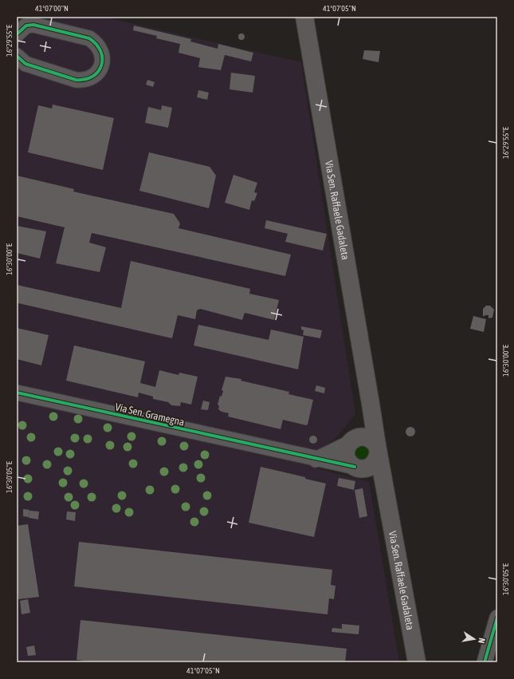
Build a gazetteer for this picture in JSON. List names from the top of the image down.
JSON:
{
  "streets": {
    "main road": ["Via Sen. Raffaele Gadaleta"],
    "street": ["Via Sen. Gramegna"]
  },
  "crossings": [
    ["Via Sen. Raffaele Gadaleta", "Via Sen. Gramegna"]
  ],
  "north": "right",
  "coordinates": [
    "41°07'00\"N",
    "41°07'05\"N",
    "16°29'55\"E",
    "16°30'00\"E",
    "16°30'05\"E"
  ]
}
